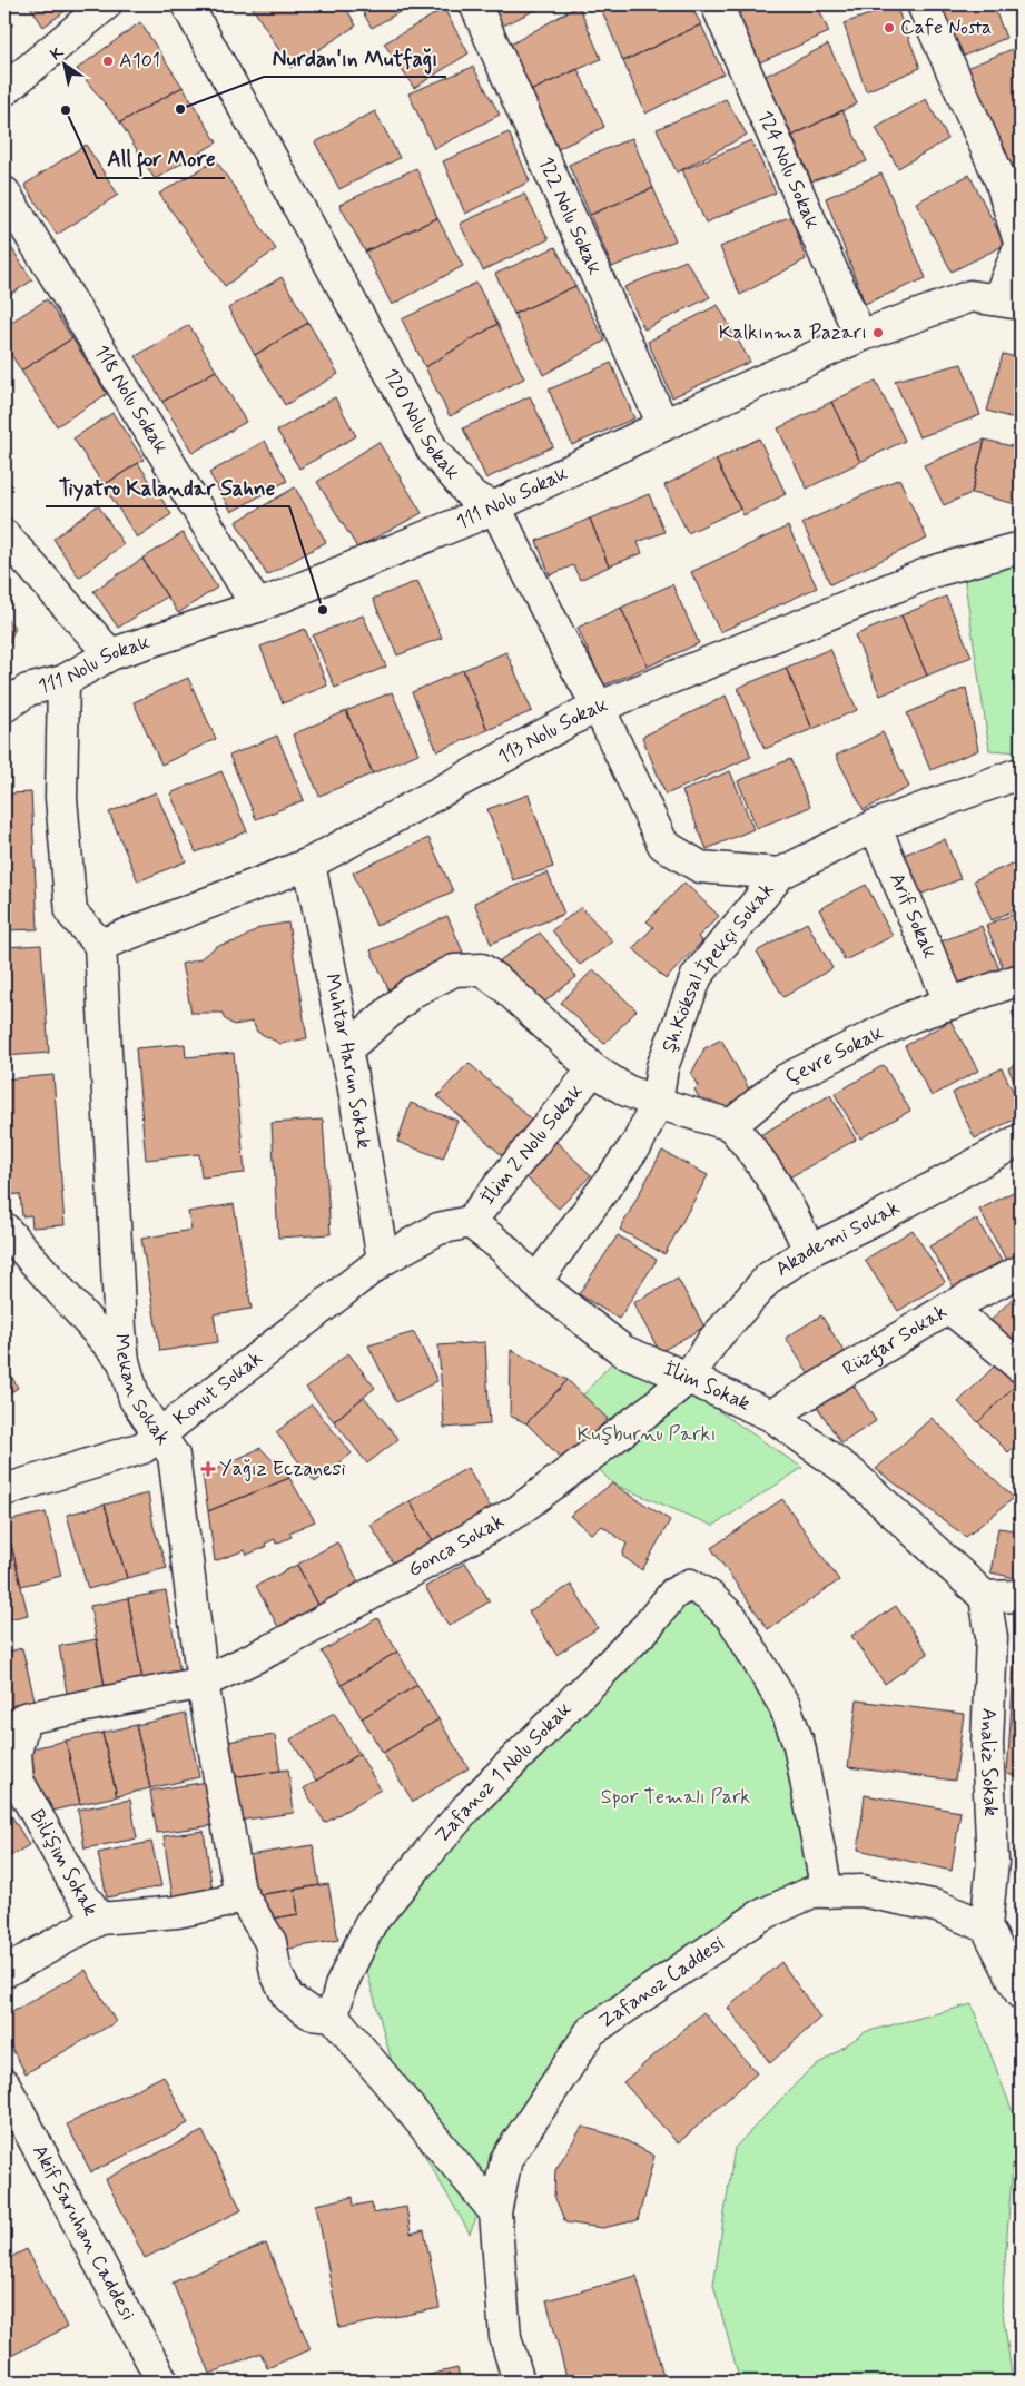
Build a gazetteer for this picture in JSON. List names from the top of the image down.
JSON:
{
  "streets": {
    "street": [
      "124 Nolu Sokak",
      "122 Nolu Sokak",
      "118 Nolu Sokak",
      "120 Nolu Sokak",
      "111 Nolu Sokak",
      "113 Nolu Sokak",
      "Arif Sokak",
      "Şh.Köksal İpekçi Sokak",
      "Çevre Sokak",
      "Muhtar Harun Sokak",
      "İlim 2 Nolu Sokak",
      "Akademi Sokak",
      "Rüzgar Sokak",
      "Mekan Sokak",
      "İlim Sokak",
      "Konut Sokak",
      "Gonca Sokak",
      "Analiz Sokak",
      "Zafanoz 1 Nolu Sokak",
      "Bilişim Sokak",
      "Zafanoz Caddesi",
      "Akif Saruhan Caddesi"
    ]
  },
  "crossings": [
    ["124 Nolu Sokak", "111 Nolu Sokak"],
    ["122 Nolu Sokak", "111 Nolu Sokak"],
    ["118 Nolu Sokak", "111 Nolu Sokak"],
    ["120 Nolu Sokak", "111 Nolu Sokak"],
    ["113 Nolu Sokak", "Muhtar Harun Sokak"],
    ["113 Nolu Sokak", "Mekan Sokak"],
    ["Arif Sokak", "Şh.Köksal İpekçi Sokak"],
    ["Arif Sokak", "Çevre Sokak"],
    ["Şh.Köksal İpekçi Sokak", "İlim Sokak"],
    ["Muhtar Harun Sokak", "Konut Sokak"],
    ["İlim 2 Nolu Sokak", "İlim Sokak"],
    ["Akademi Sokak", "İlim Sokak"],
    ["Akademi Sokak", "Gonca Sokak"],
    ["Rüzgar Sokak", "İlim Sokak"],
    ["Mekan Sokak", "Konut Sokak"],
    ["Mekan Sokak", "Gonca Sokak"],
    ["Mekan Sokak", "Bilişim Sokak"],
    ["İlim Sokak", "Gonca Sokak"],
    ["İlim Sokak", "Analiz Sokak"],
    ["Gonca Sokak", "Bilişim Sokak"],
    ["Analiz Sokak", "Zafanoz Caddesi"],
    ["Zafanoz 1 Nolu Sokak", "Zafanoz Caddesi"]
  ],
  "parks": ["Kuşburnu Parkı", "Spor Temalı Park"],
  "places": {
    "other": [
      "Cafe Nosta",
      "A101",
      "Nurdan'ın Mutfağı",
      "All for More",
      "Kalkınma Pazarı",
      "Tiyatro Kalandar Sahne"
    ],
    "health": ["Yağız Eczanesi"]
  },
  "north": "top left"
}
